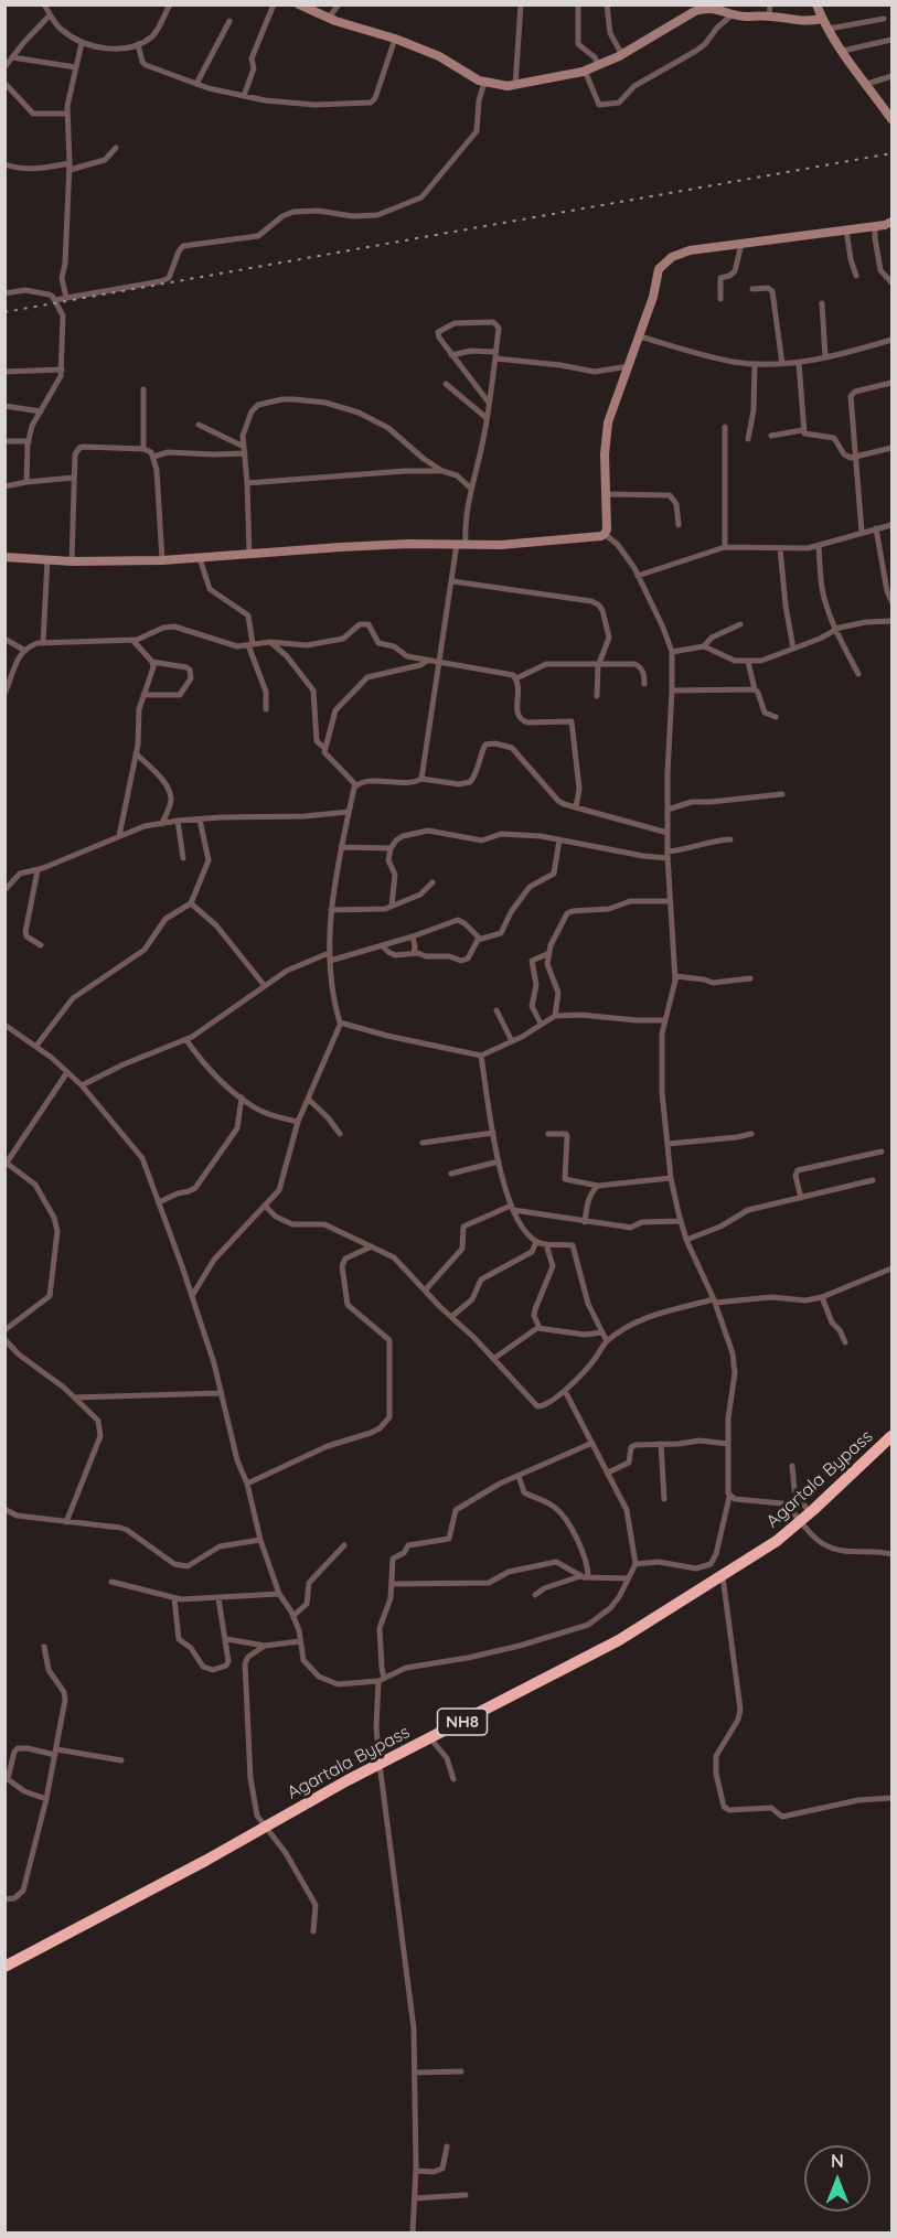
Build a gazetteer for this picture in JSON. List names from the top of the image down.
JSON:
{
  "streets": {
    "highway": ["Agartala Bypass", "NH8"]
  },
  "north": "top"
}
